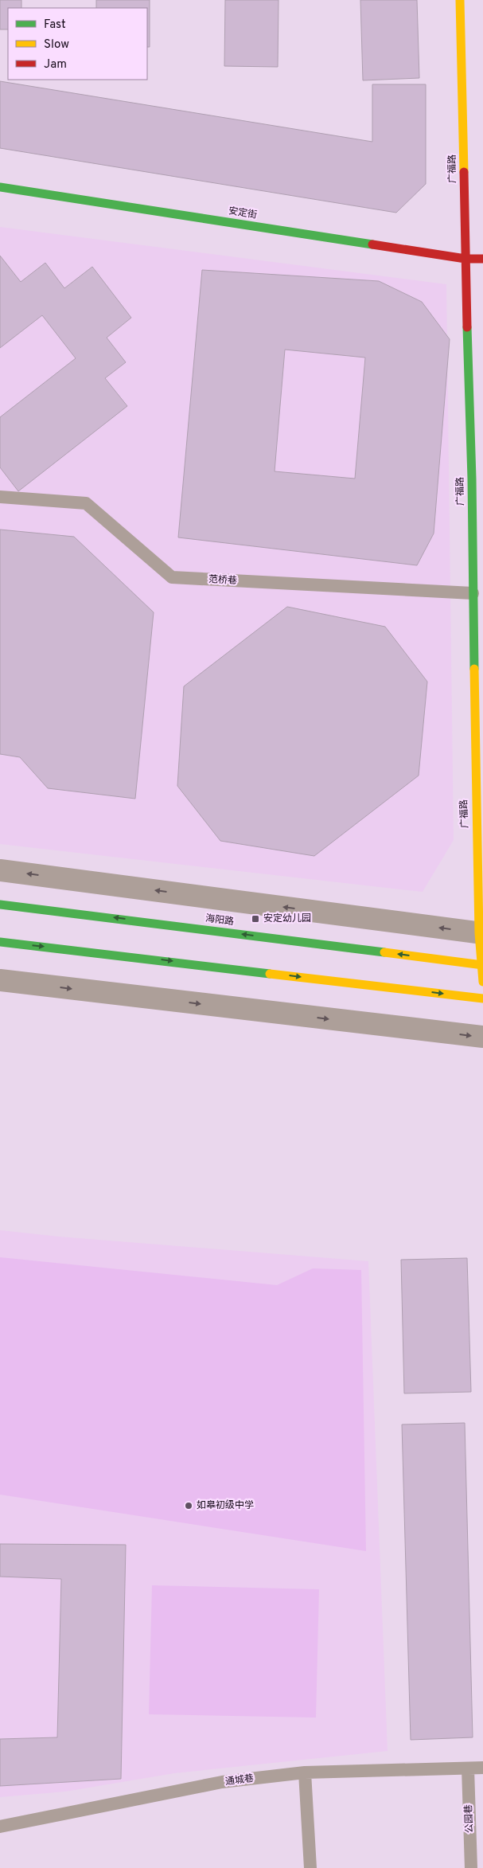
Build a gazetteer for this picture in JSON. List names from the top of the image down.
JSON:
{
  "streets": {
    "street": ["广福路", "安定街", "海阳路"],
    "lane": ["范桥巷", "通城巷", "公园巷"]
  },
  "crossings": [
    ["广福路", "安定街"],
    ["广福路", "范桥巷"],
    ["广福路", "海阳路"],
    ["通城巷", "公园巷"]
  ],
  "places": {
    "transit": ["安定幼儿园"],
    "other": ["如皋初级中学"]
  },
  "legend": ["Fast", "Slow", "Jam"]
}
